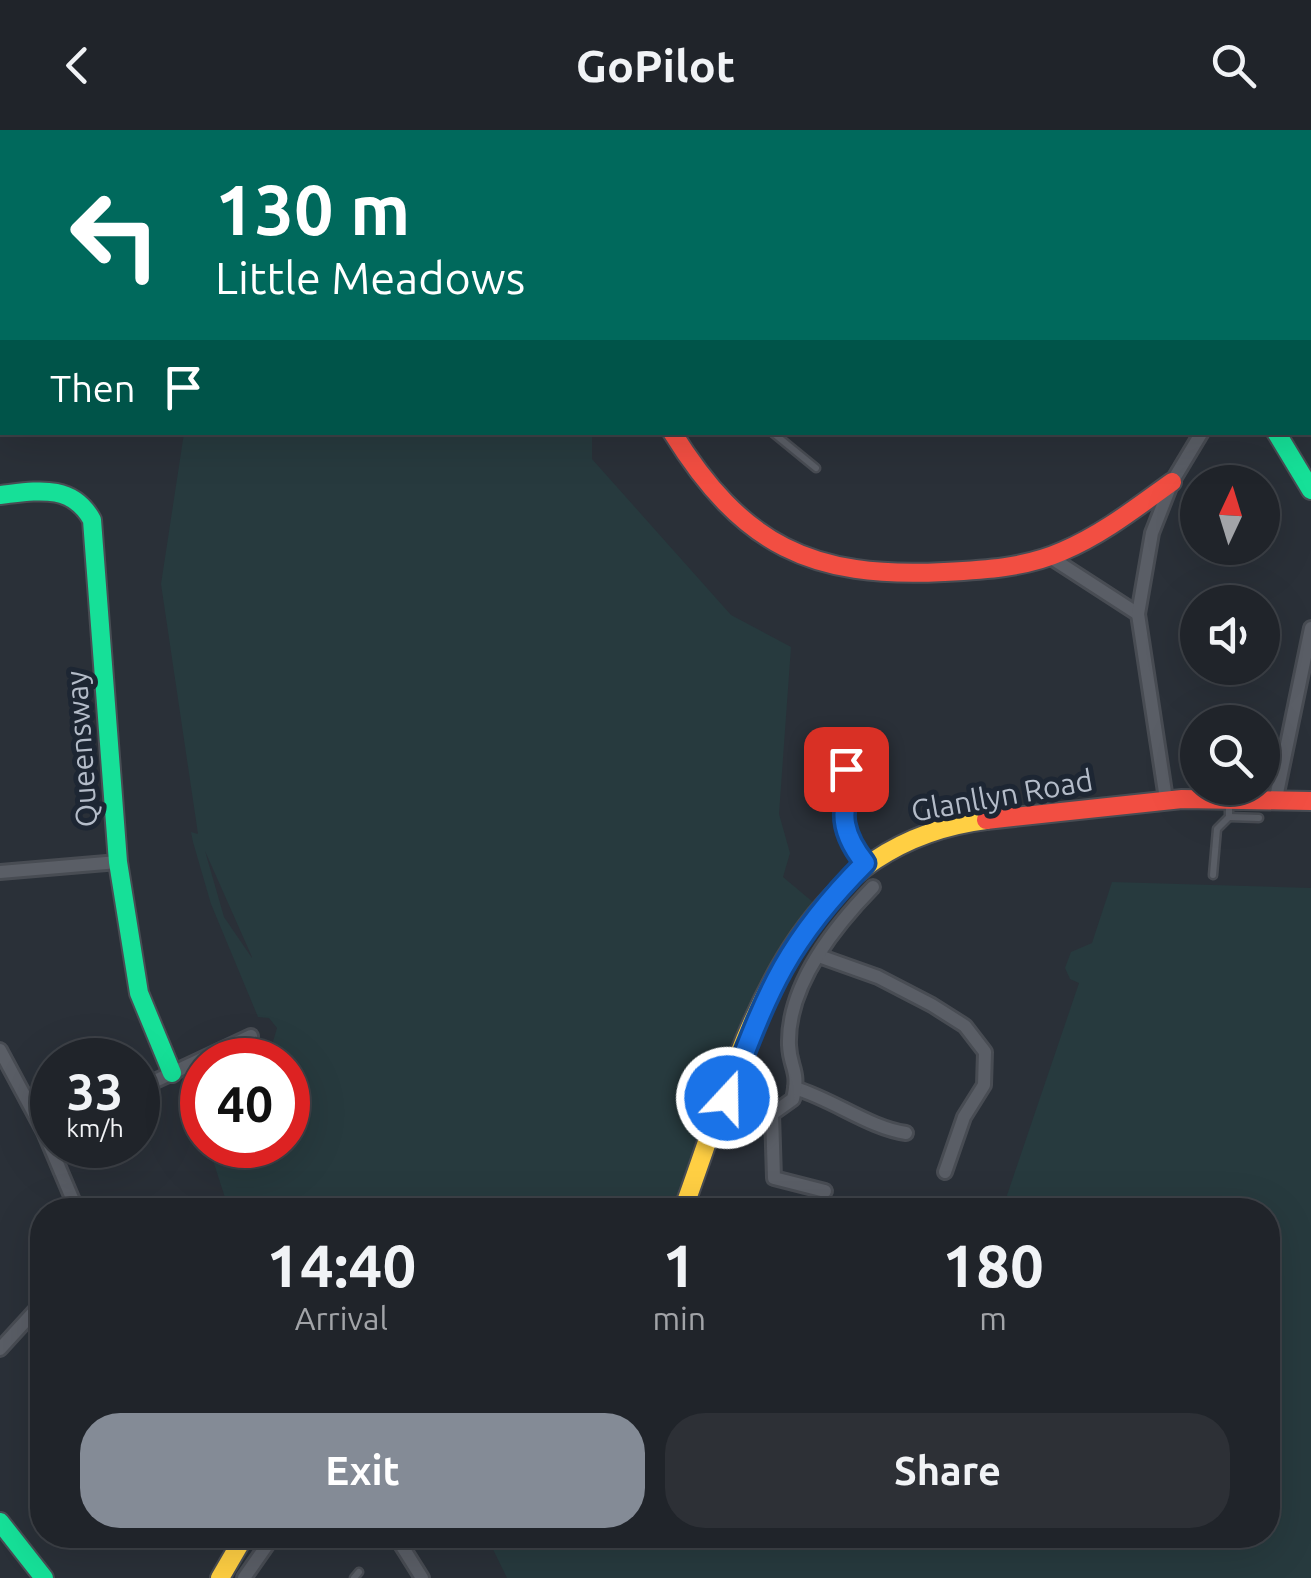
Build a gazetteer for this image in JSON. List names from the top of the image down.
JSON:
{
  "streets": {
    "street": ["Queensway", "Glanllyn Road"]
  },
  "north": "top",
  "page": {
    "header": "GoPilot",
    "turn": ["130 m", "Little Meadows"],
    "then": "Then",
    "speed": "33 km/h",
    "limit": "40",
    "eta": [
      "14:40",
      "Arrival",
      "1",
      "min",
      "180",
      "m"
    ],
    "buttons": ["Exit", "Share"]
  }
}
